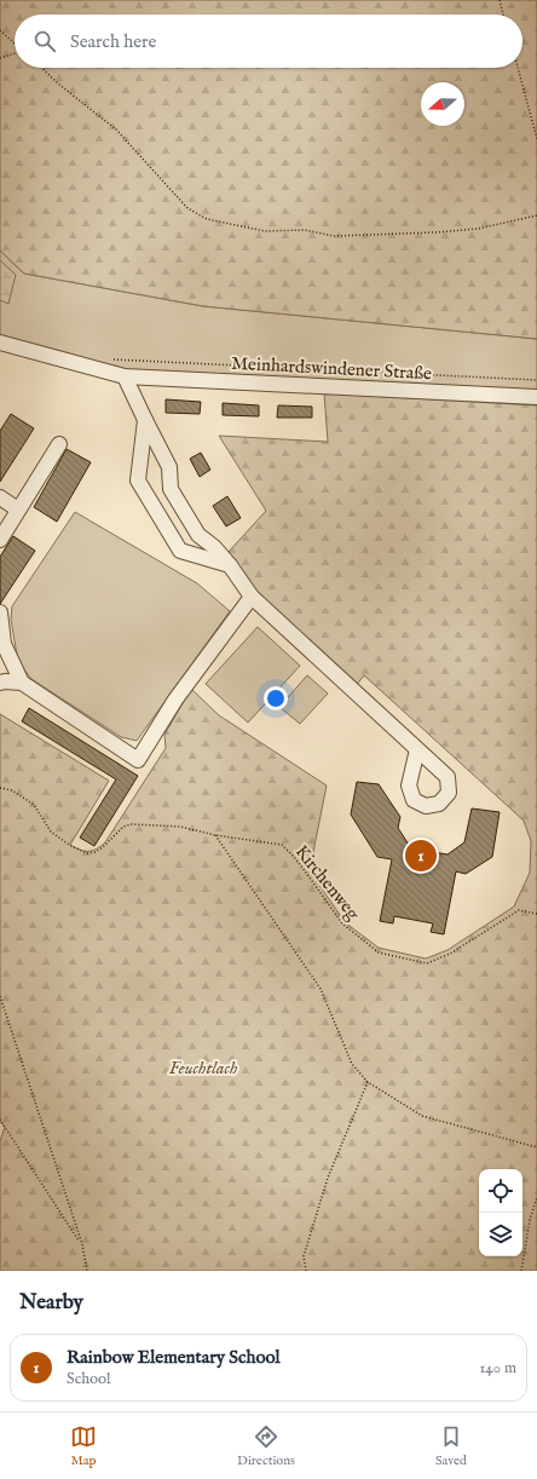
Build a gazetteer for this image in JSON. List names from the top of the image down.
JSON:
{
  "streets": {
    "street": ["Meinhardswindener Straße"],
    "path": ["Kirchenweg"]
  },
  "parks": ["Feuchtlach"],
  "north": "left",
  "page": {
    "search": "Search here",
    "pins": "1",
    "heading": "Nearby",
    "list": [
      {
        "mark": "1",
        "name": "Rainbow Elementary School",
        "note": "School",
        "value": "140 m"
      }
    ],
    "nav": ["Map", "Directions", "Saved"]
  }
}
